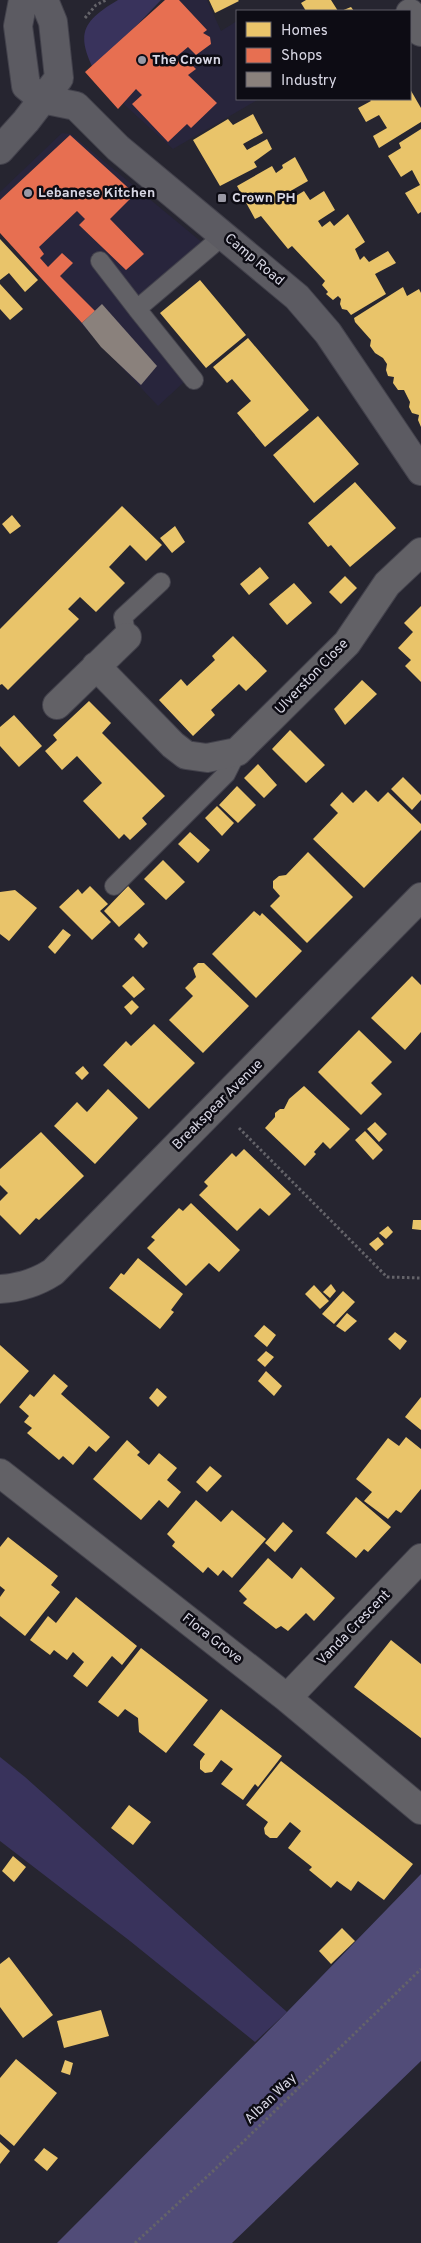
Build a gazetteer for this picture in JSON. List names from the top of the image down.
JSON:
{
  "streets": {
    "street": [
      "Camp Road",
      "Ulverston Close",
      "Breakspear Avenue",
      "Vanda Crescent",
      "Flora Grove"
    ],
    "path": ["Alban Way"]
  },
  "crossings": [
    ["Vanda Crescent", "Flora Grove"]
  ],
  "places": {
    "other": ["The Crown", "Lebanese Kitchen"],
    "transit": ["Crown PH"]
  },
  "legend": ["Homes", "Shops", "Industry"]
}
